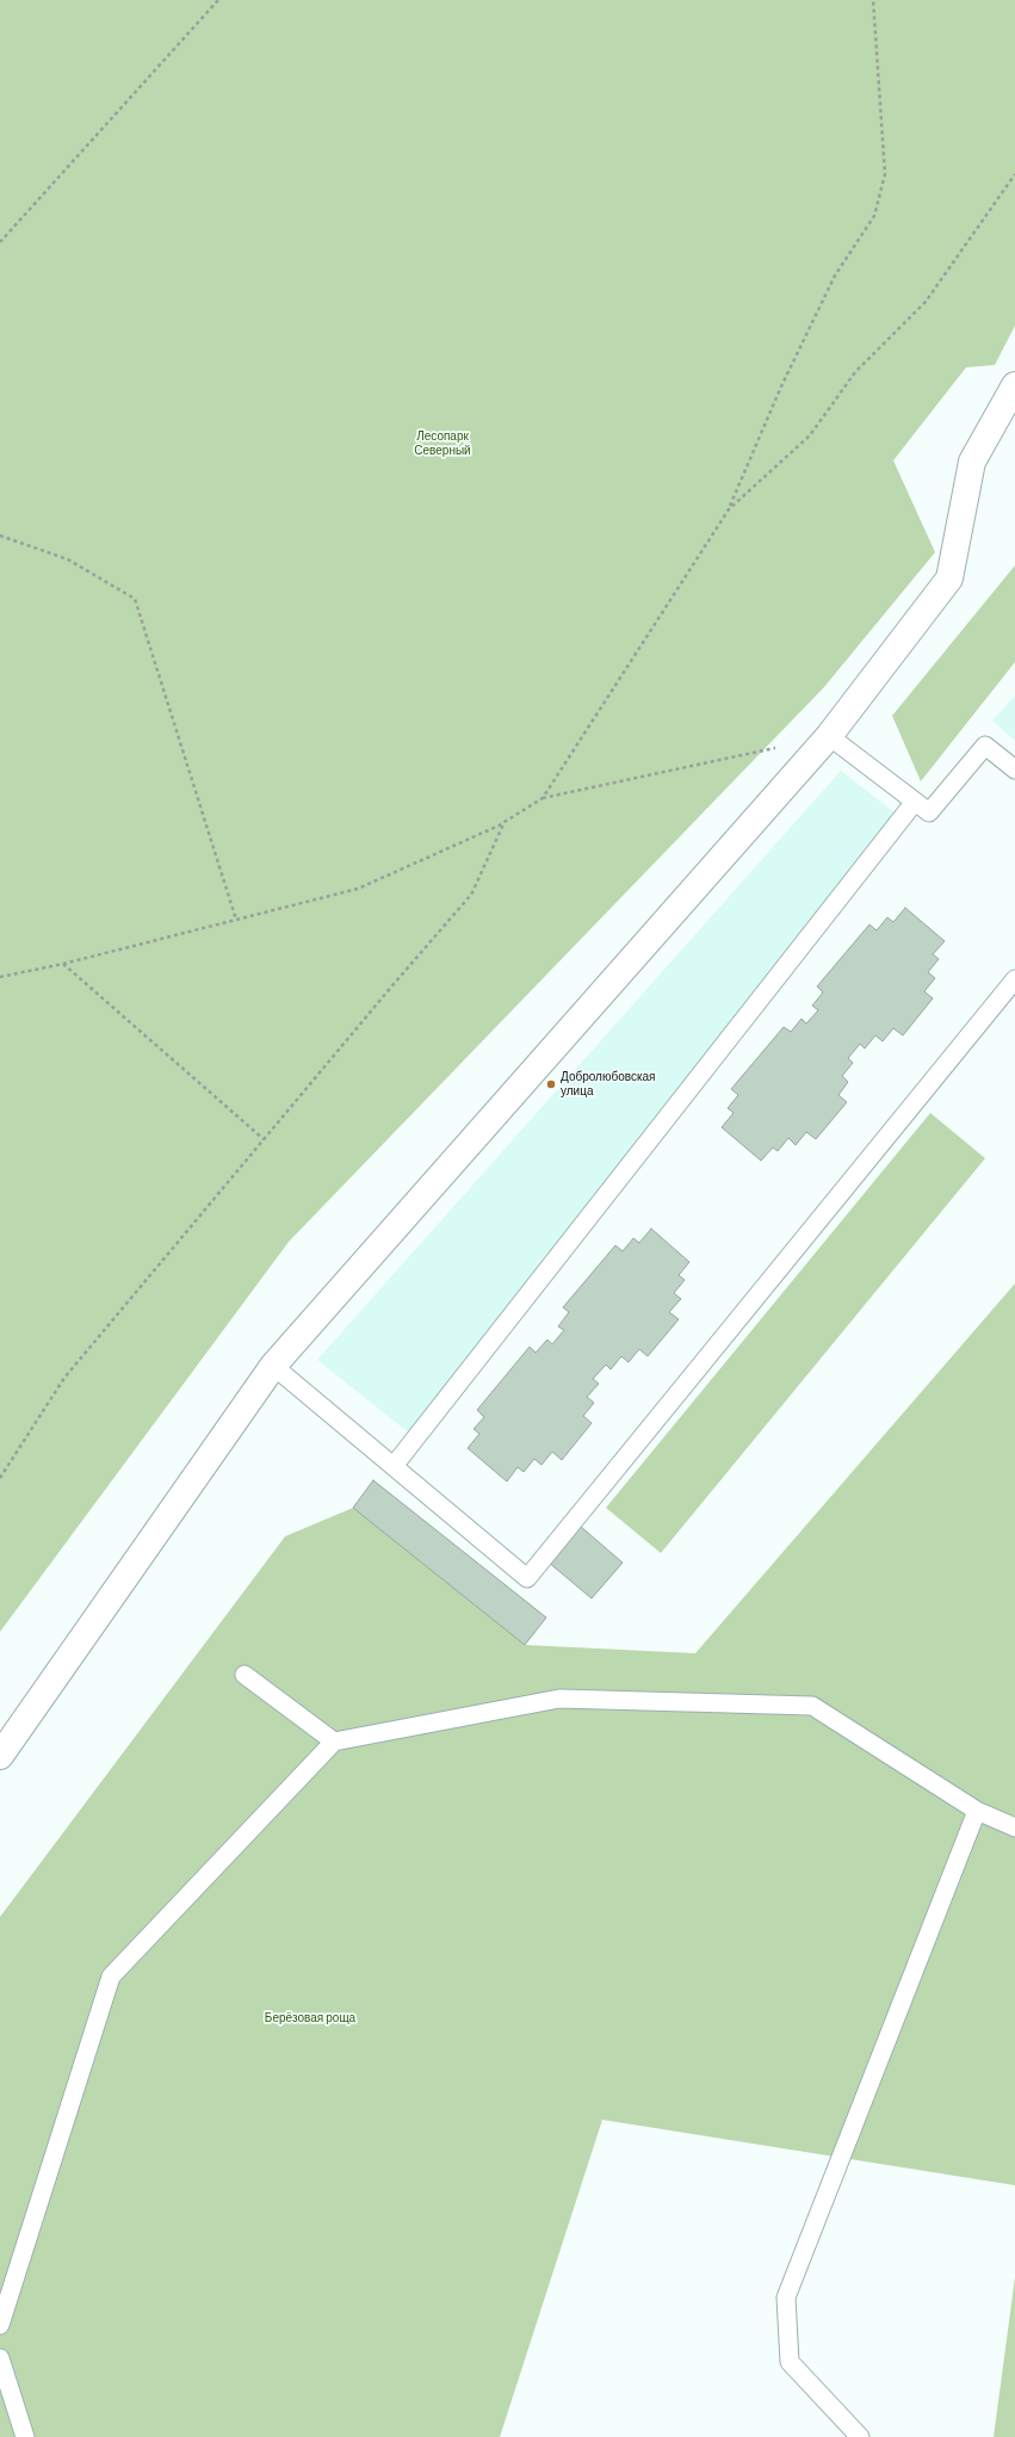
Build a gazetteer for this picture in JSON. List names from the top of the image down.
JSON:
{
  "parks": ["Лесопарк Северный", "Берёзовая роща"],
  "places": ["Добролюбовская улица"]
}
